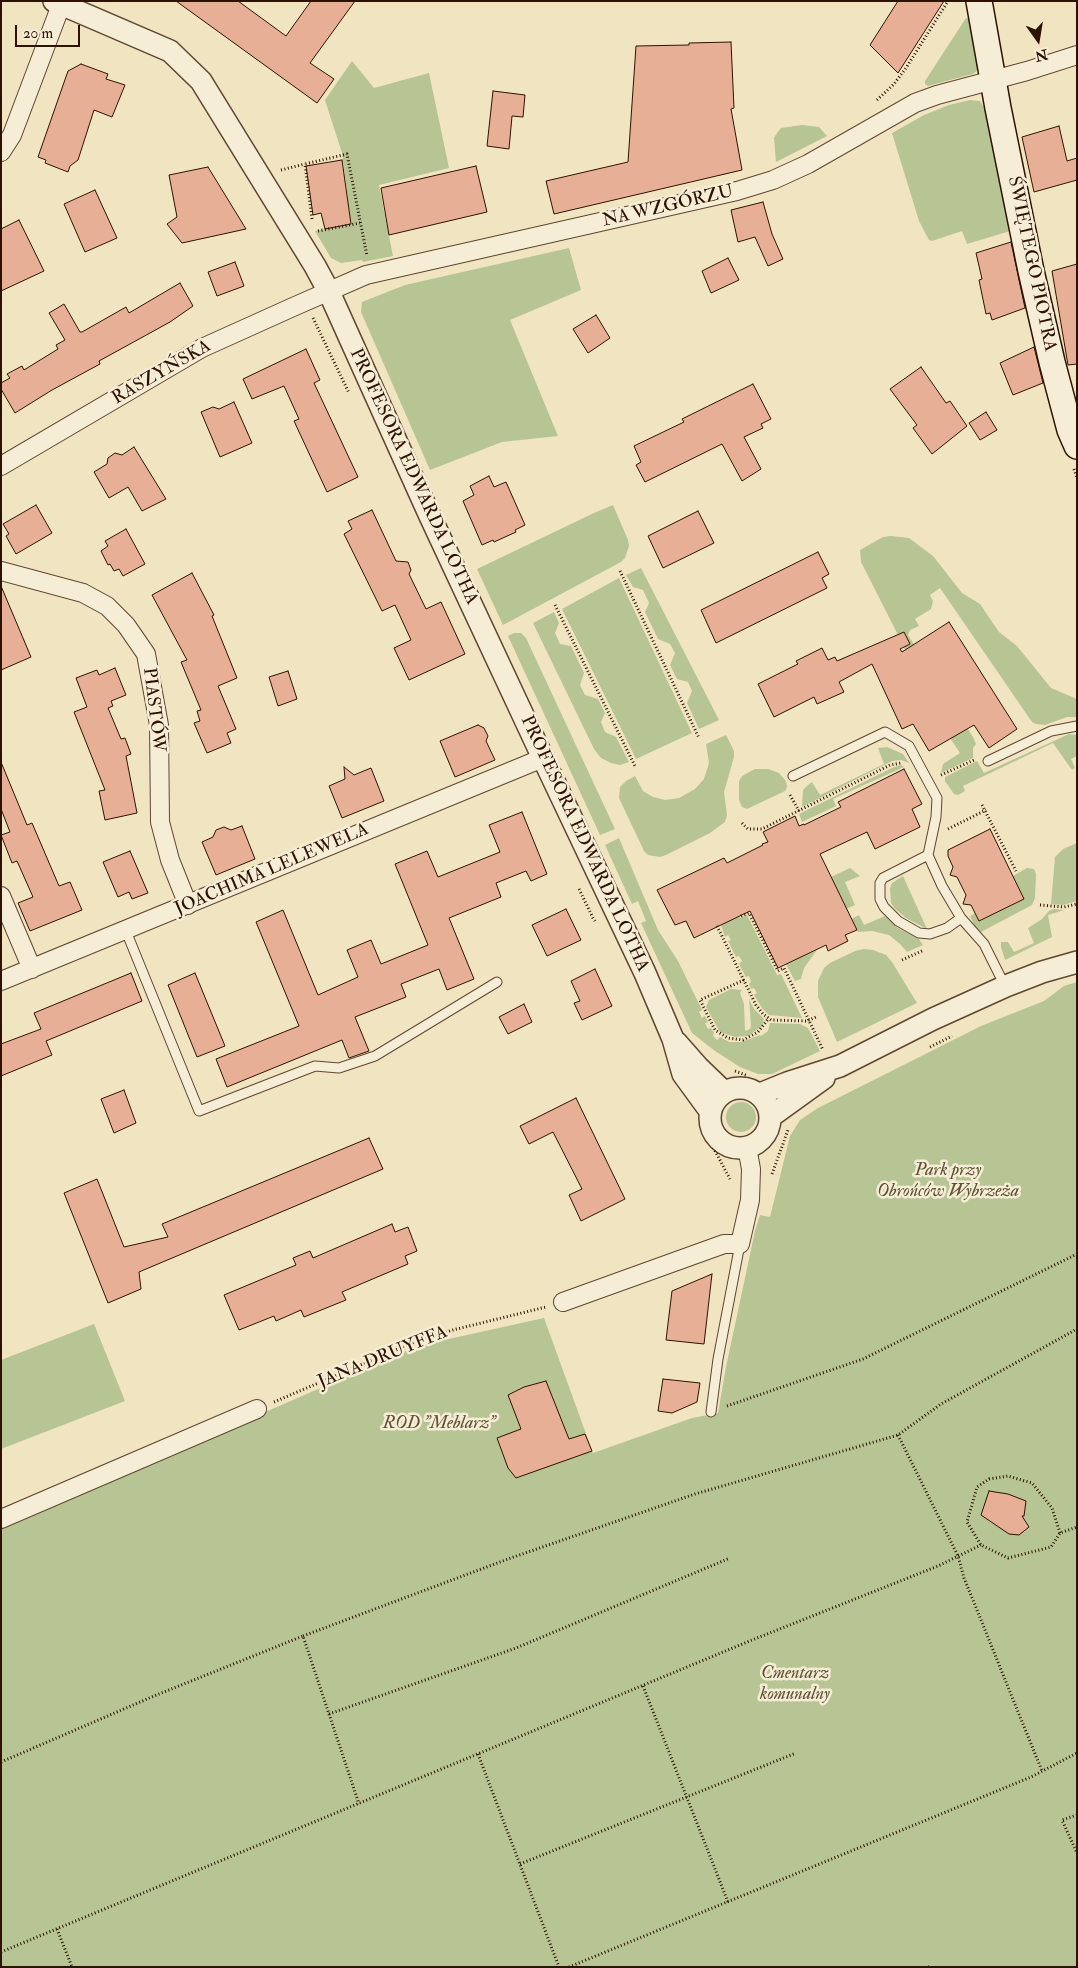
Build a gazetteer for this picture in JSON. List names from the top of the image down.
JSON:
{
  "streets": {
    "main road": ["ŚWIĘTEGO PIOTRA"],
    "street": [
      "NA WZGÓRZU",
      "RASZYŃSKA",
      "PROFESORA EDWARDA LOTHA",
      "PIASTÓW",
      "JOACHIMA LELEWELA"
    ],
    "path": ["JANA DRUYFFA"]
  },
  "crossings": [
    ["NA WZGÓRZU", "ŚWIĘTEGO PIOTRA"],
    ["NA WZGÓRZU", "RASZYŃSKA"],
    ["NA WZGÓRZU", "PROFESORA EDWARDA LOTHA"],
    ["RASZYŃSKA", "PROFESORA EDWARDA LOTHA"],
    ["PROFESORA EDWARDA LOTHA", "JOACHIMA LELEWELA"],
    ["PIASTÓW", "JOACHIMA LELEWELA"]
  ],
  "parks": ["Park przy Obrońców Wybrzeża", "ROD \"Meblarz\"", "Cmentarz komunalny"],
  "scale_bar": "20 m",
  "north": "bottom"
}
